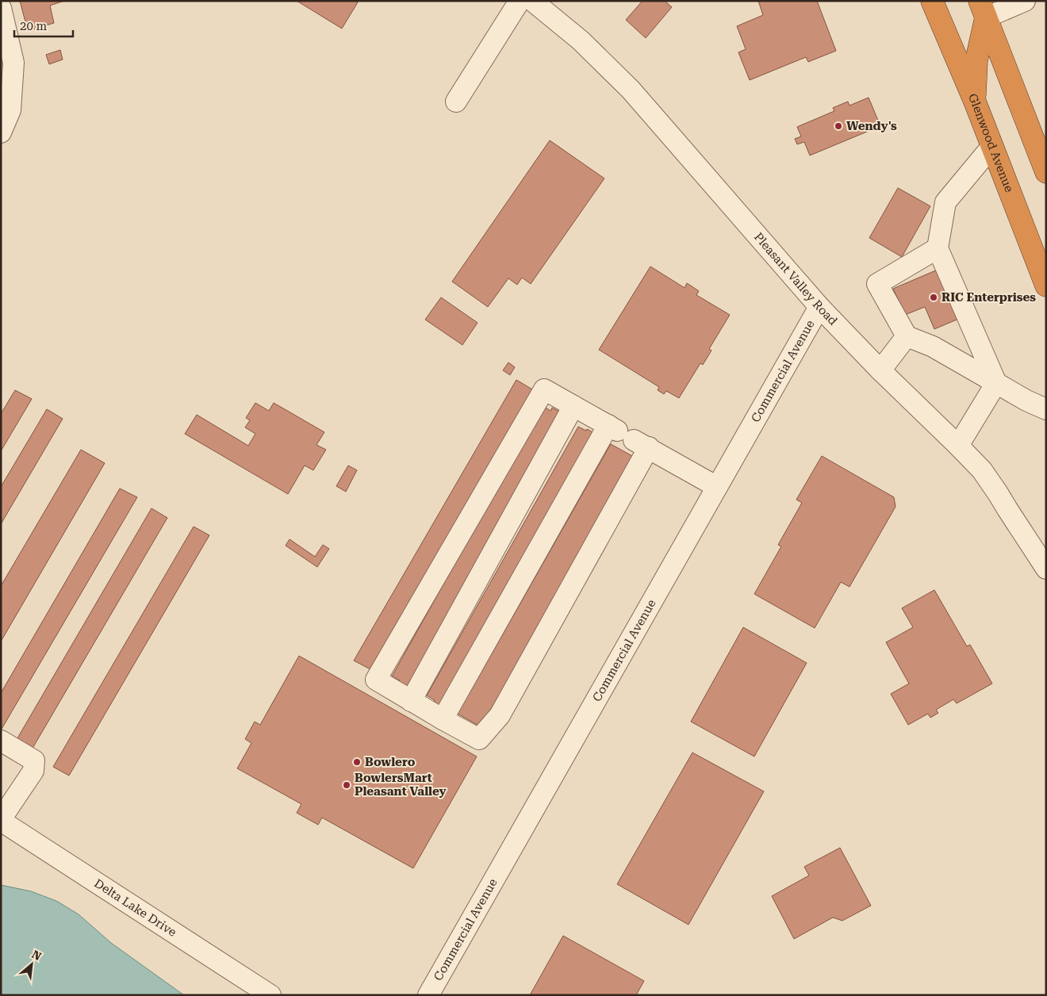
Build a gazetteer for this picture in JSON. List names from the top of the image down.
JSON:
{
  "streets": {
    "highway": ["Glenwood Avenue"],
    "street": ["Pleasant Valley Road", "Commercial Avenue", "Delta Lake Drive"]
  },
  "crossings": [
    ["Pleasant Valley Road", "Commercial Avenue"]
  ],
  "places": [
    "Wendy's",
    "RIC Enterprises",
    "Bowlero",
    "BowlersMart Pleasant Valley"
  ],
  "scale_bar": "20 m",
  "north": "top right"
}
